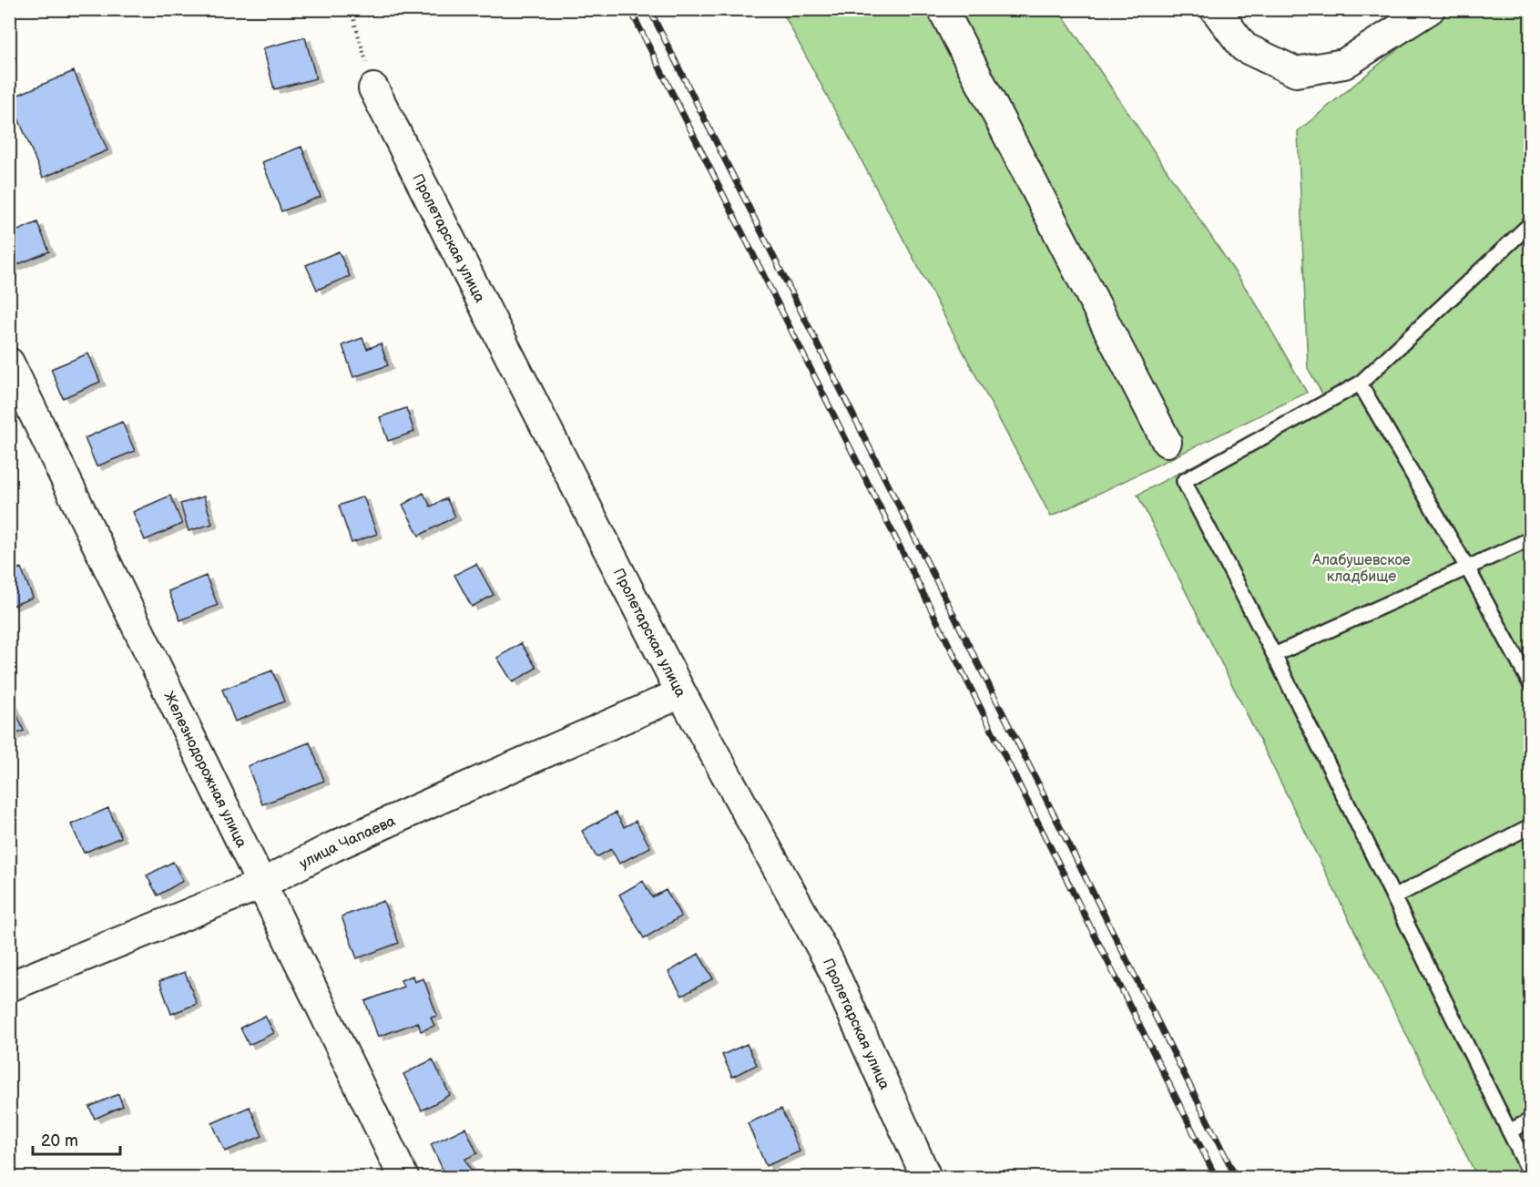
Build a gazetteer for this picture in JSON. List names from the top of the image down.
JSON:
{
  "streets": {
    "street": ["Пролетарская улица", "Железнодорожная улица", "улица Чапаева"]
  },
  "crossings": [
    ["Пролетарская улица", "улица Чапаева"],
    ["Железнодорожная улица", "улица Чапаева"]
  ],
  "parks": ["Алабушевское кладбище"],
  "scale_bar": "20 m"
}
